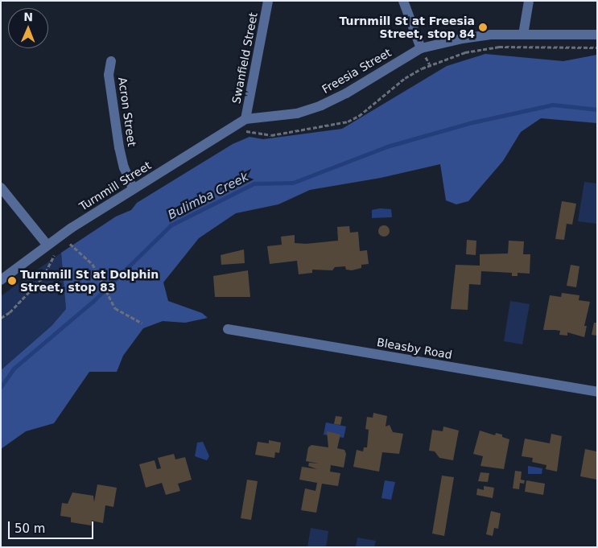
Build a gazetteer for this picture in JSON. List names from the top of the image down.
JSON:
{
  "streets": {
    "street": [
      "Swanfield Street",
      "Freesia Street",
      "Acron Street",
      "Turnmill Street",
      "Bleasby Road"
    ]
  },
  "crossings": [
    ["Swanfield Street", "Freesia Street"],
    ["Swanfield Street", "Turnmill Street"],
    ["Freesia Street", "Turnmill Street"],
    ["Acron Street", "Turnmill Street"]
  ],
  "water": ["Bulimba Creek"],
  "places": ["Turnmill St at Freesia Street, stop 84", "Turnmill St at Dolphin Street, stop 83"],
  "scale_bar": "50 m",
  "north": "top"
}
